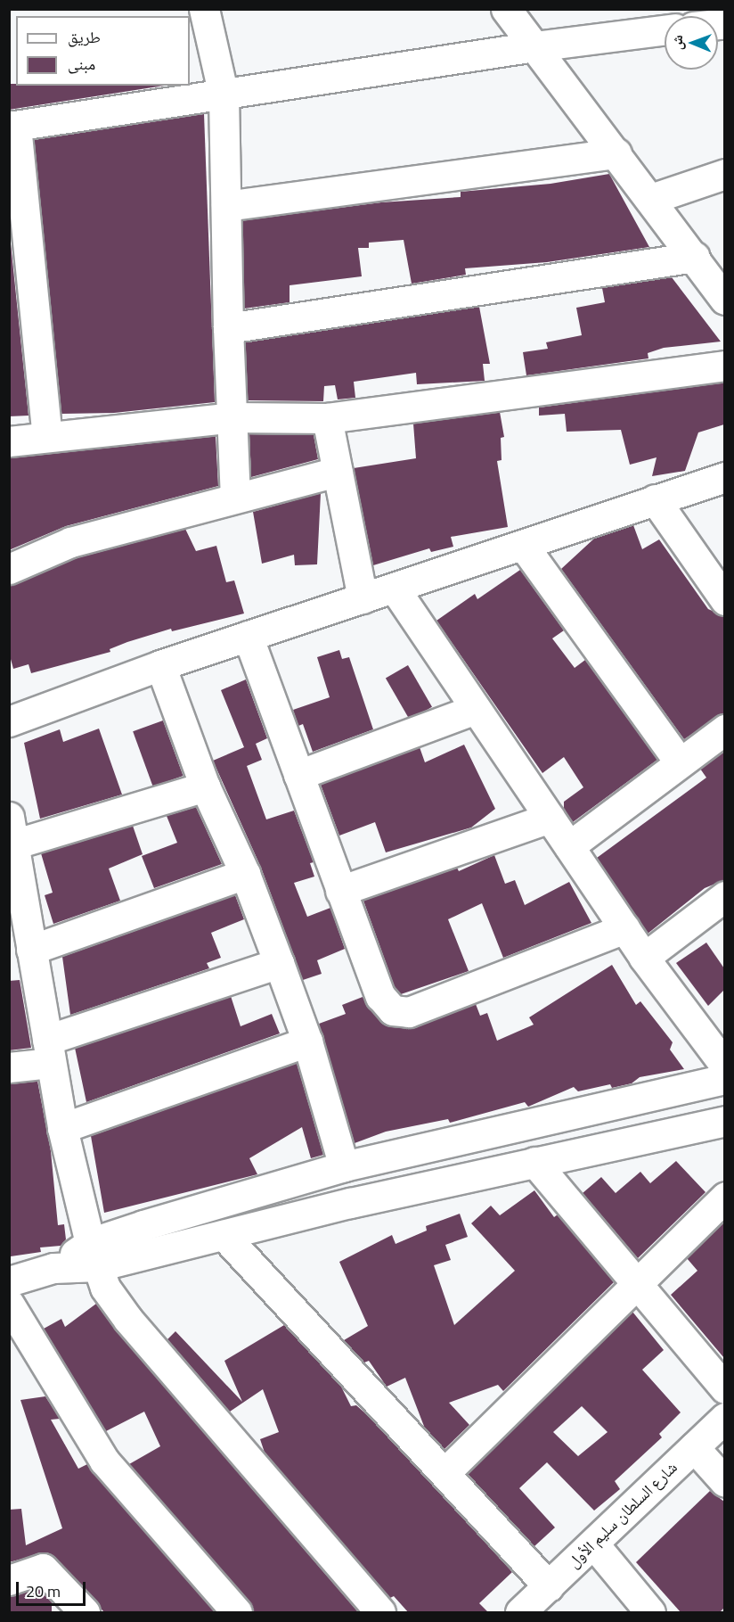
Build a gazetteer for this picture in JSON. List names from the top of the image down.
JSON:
{
  "streets": {
    "street": ["شارع السلطان سليم الأول"]
  },
  "legend": ["طريق", "مبنى"],
  "scale_bar": "20 m",
  "north": "left"
}
